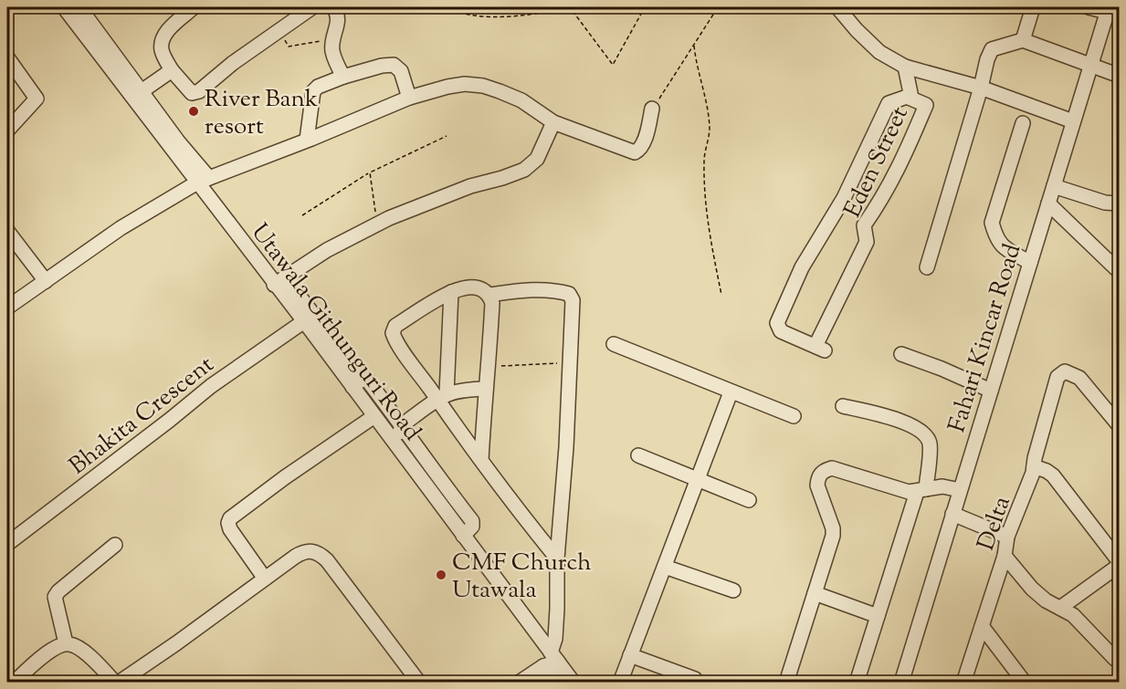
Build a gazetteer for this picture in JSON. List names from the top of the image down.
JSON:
{
  "streets": {
    "street": [
      "Eden Street",
      "Utawala Githunguri Road",
      "Fahari Kincar Road",
      "Bhakita Crescent",
      "Delta"
    ]
  },
  "crossings": [
    ["Utawala Githunguri Road", "Bhakita Crescent"]
  ],
  "places": ["River Bank resort", "CMF Church Utawala"]
}
